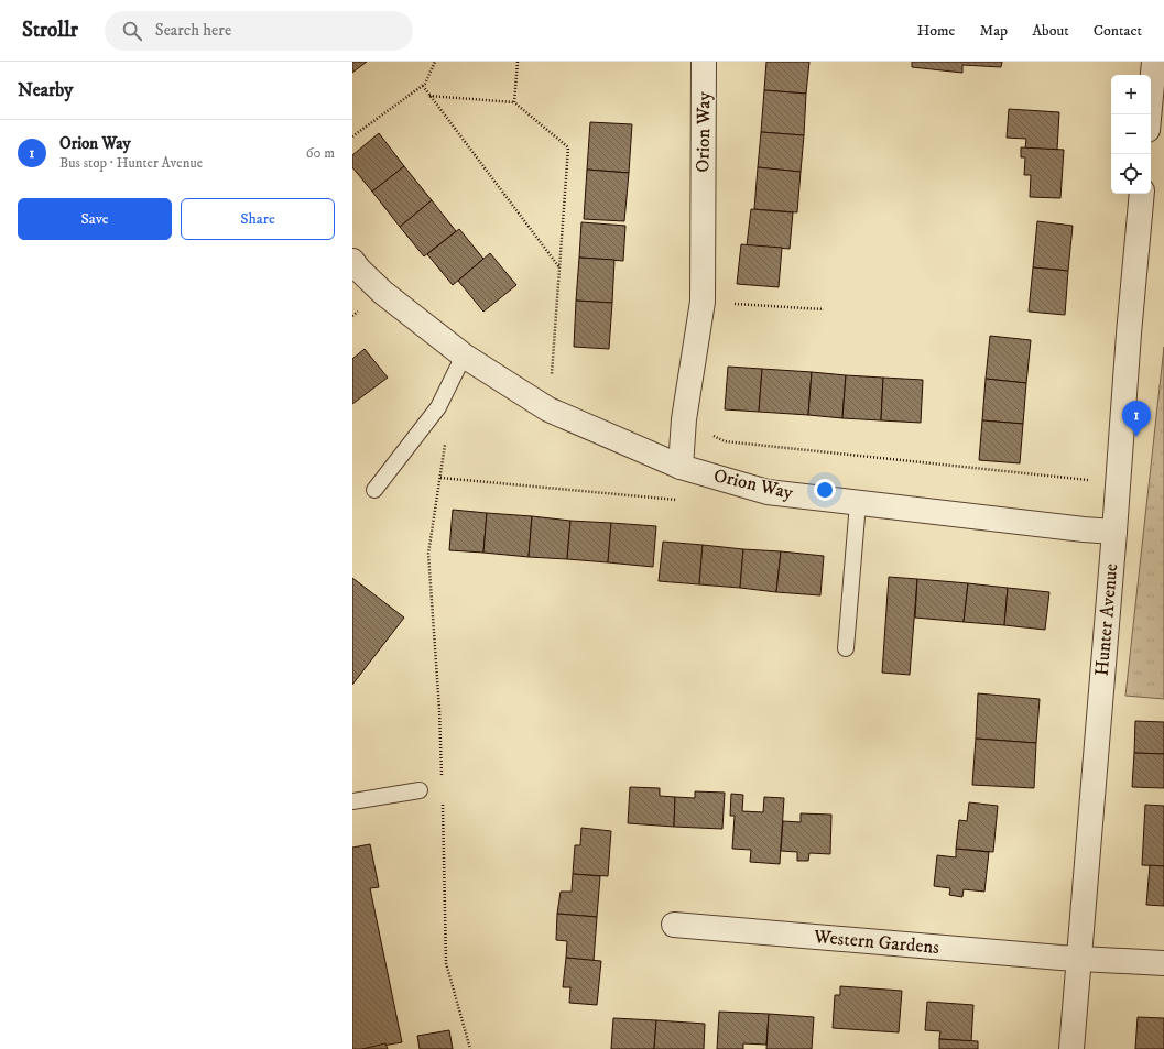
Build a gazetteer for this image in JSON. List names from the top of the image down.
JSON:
{
  "streets": {
    "street": ["Orion Way", "Hunter Avenue", "Western Gardens"]
  },
  "crossings": [
    ["Orion Way", "Hunter Avenue"],
    ["Hunter Avenue", "Western Gardens"]
  ],
  "page": {
    "header": "Strollr",
    "search": "Search here",
    "nav": [
      "Home",
      "Map",
      "About",
      "Contact"
    ],
    "heading": "Nearby",
    "map_buttons": ["+", "−"],
    "list": [
      {
        "mark": "1",
        "name": "Orion Way",
        "note": "Bus stop · Hunter Avenue",
        "value": "60 m"
      }
    ],
    "buttons": ["Save", "Share"],
    "pins": "1"
  }
}
